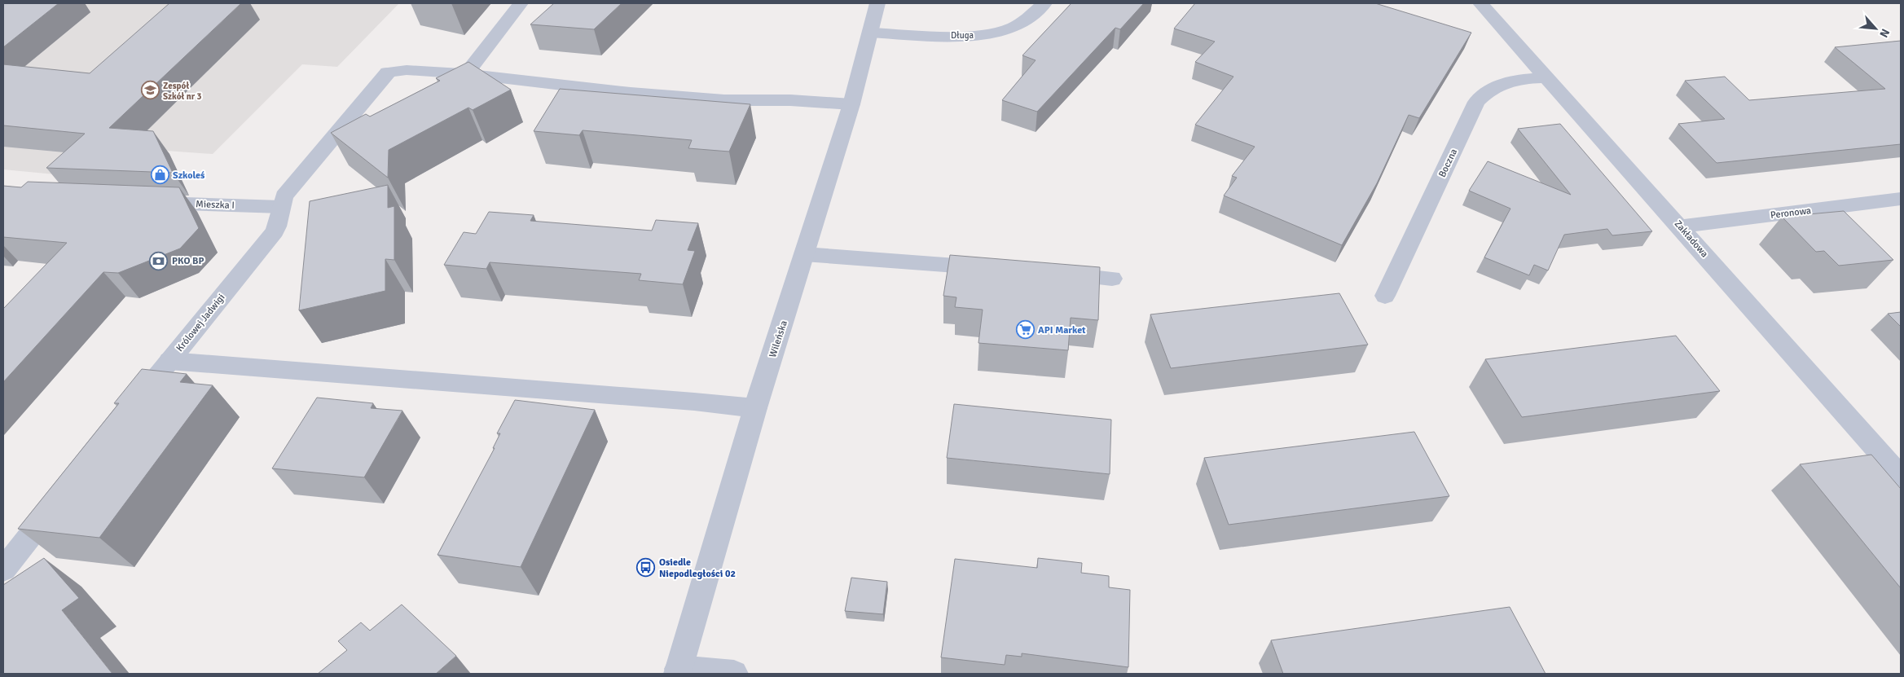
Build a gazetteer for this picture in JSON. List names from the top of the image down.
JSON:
{
  "streets": {
    "street": [
      "Długa",
      "Boczna",
      "Mieszka I",
      "Peronowa",
      "Zakładowa",
      "Królowej Jadwigi",
      "Wileńska"
    ]
  },
  "crossings": [
    ["Długa", "Wileńska"],
    ["Boczna", "Zakładowa"],
    ["Mieszka I", "Królowej Jadwigi"],
    ["Peronowa", "Zakładowa"]
  ],
  "places": {
    "school or university": ["Zespół Szkół nr 3"],
    "shop": ["Szkoleś"],
    "bank": ["PKO BP"],
    "supermarket": ["API Market"],
    "bus stop": ["Osiedle Niepodległości 02"]
  },
  "north": "bottom right"
}
